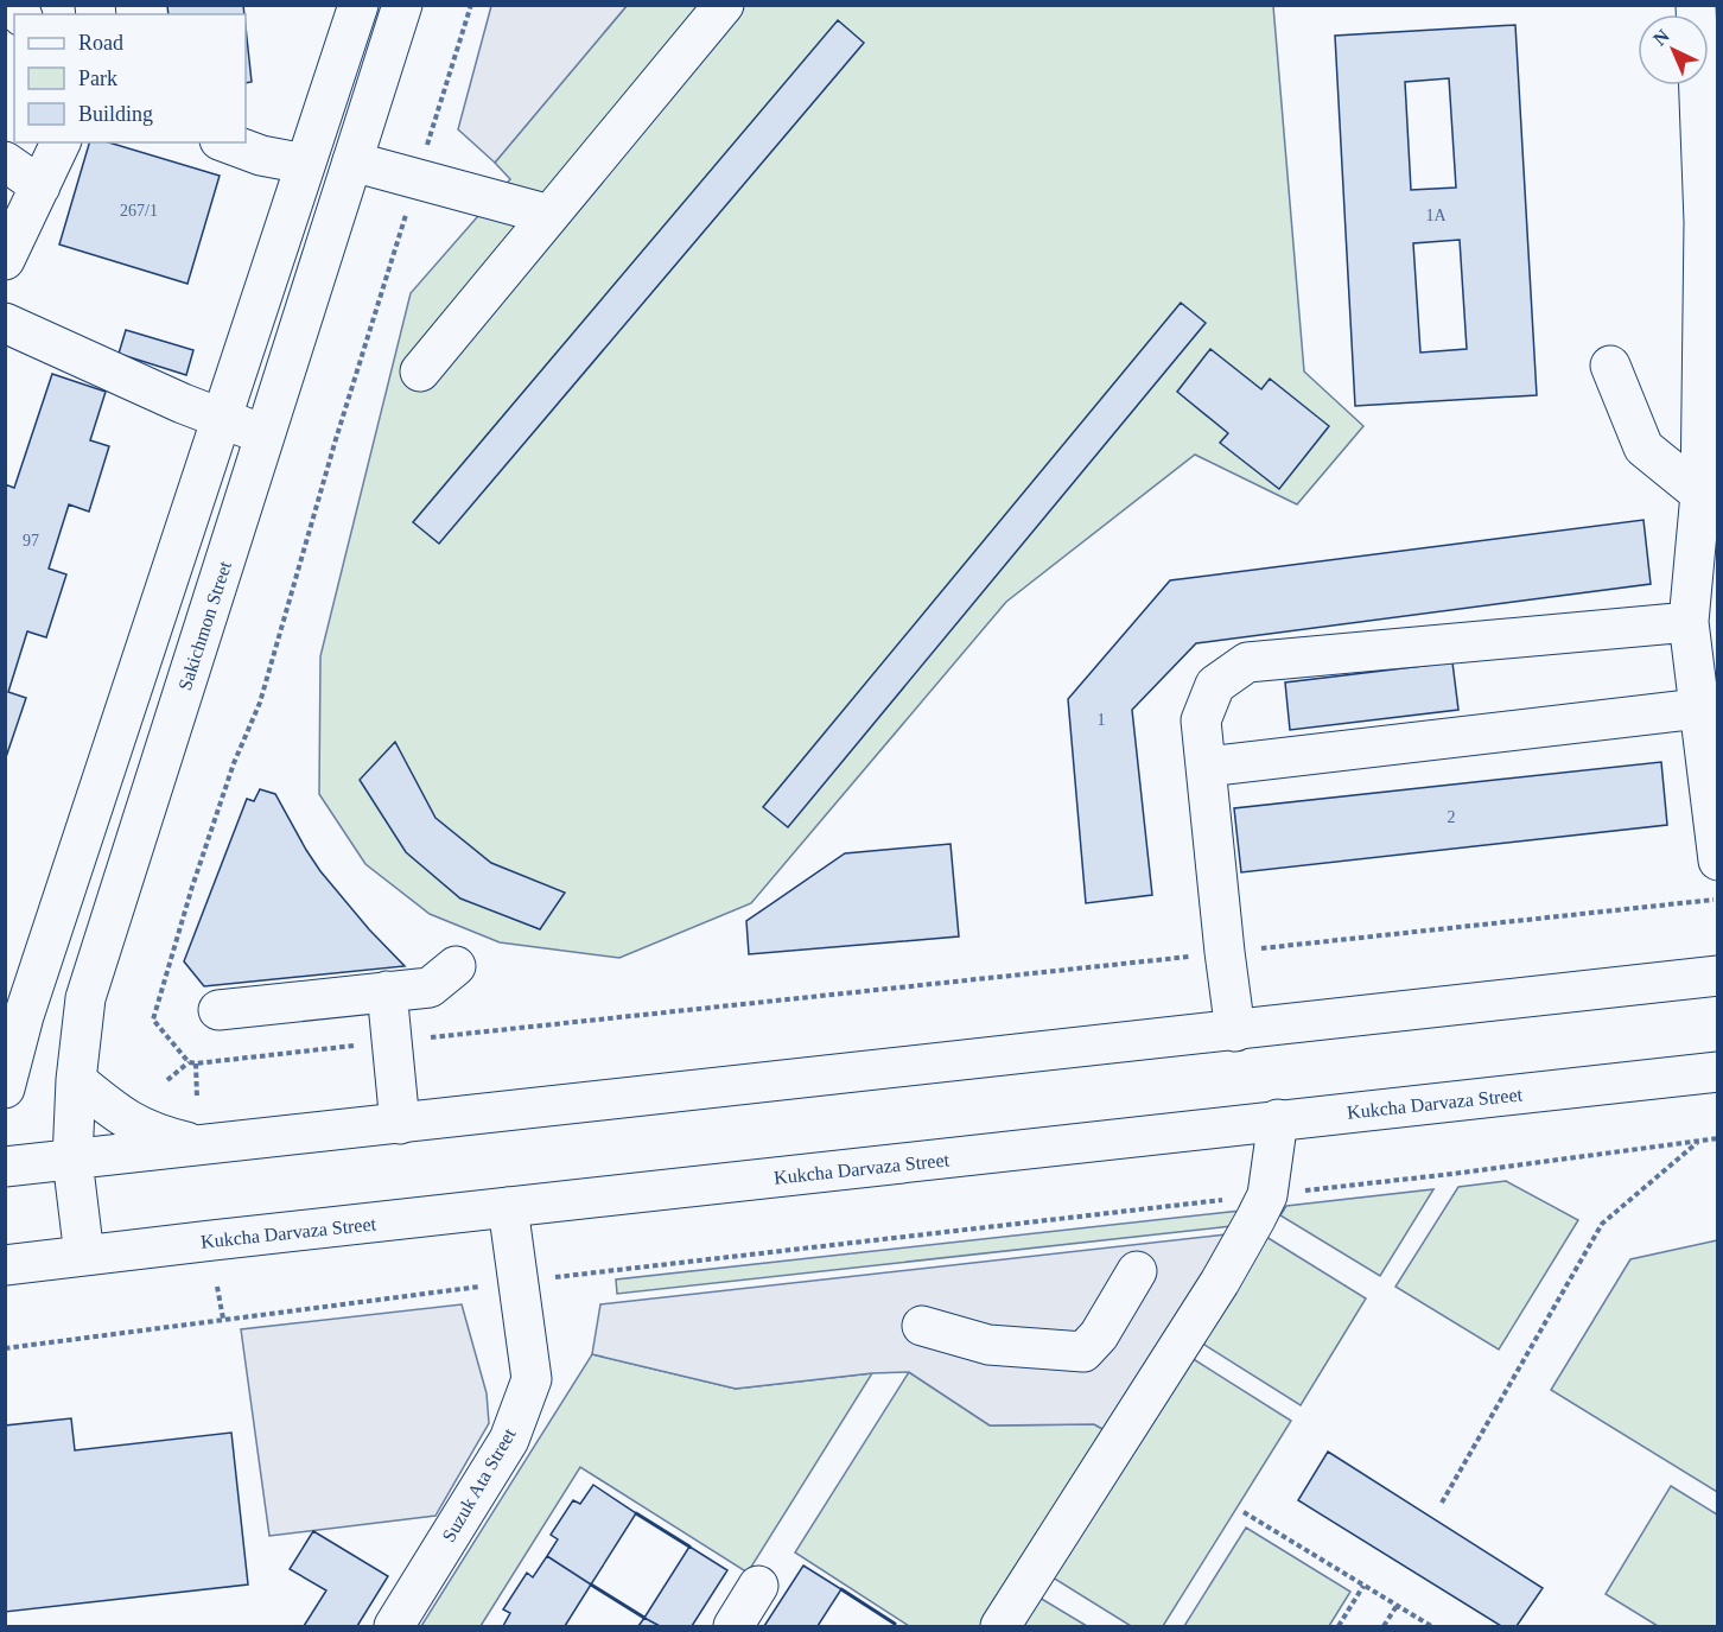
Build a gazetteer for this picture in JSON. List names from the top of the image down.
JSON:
{
  "streets": {
    "main road": ["Sakichmon Street", "Kukcha Darvaza Street", "Suzuk Ata Street"]
  },
  "crossings": [
    ["Sakichmon Street", "Kukcha Darvaza Street"],
    ["Kukcha Darvaza Street", "Suzuk Ata Street"]
  ],
  "house_numbers": [
    "267/1",
    "1А",
    "97",
    "1",
    "2"
  ],
  "legend": ["Road", "Park", "Building"],
  "north": "top left"
}
